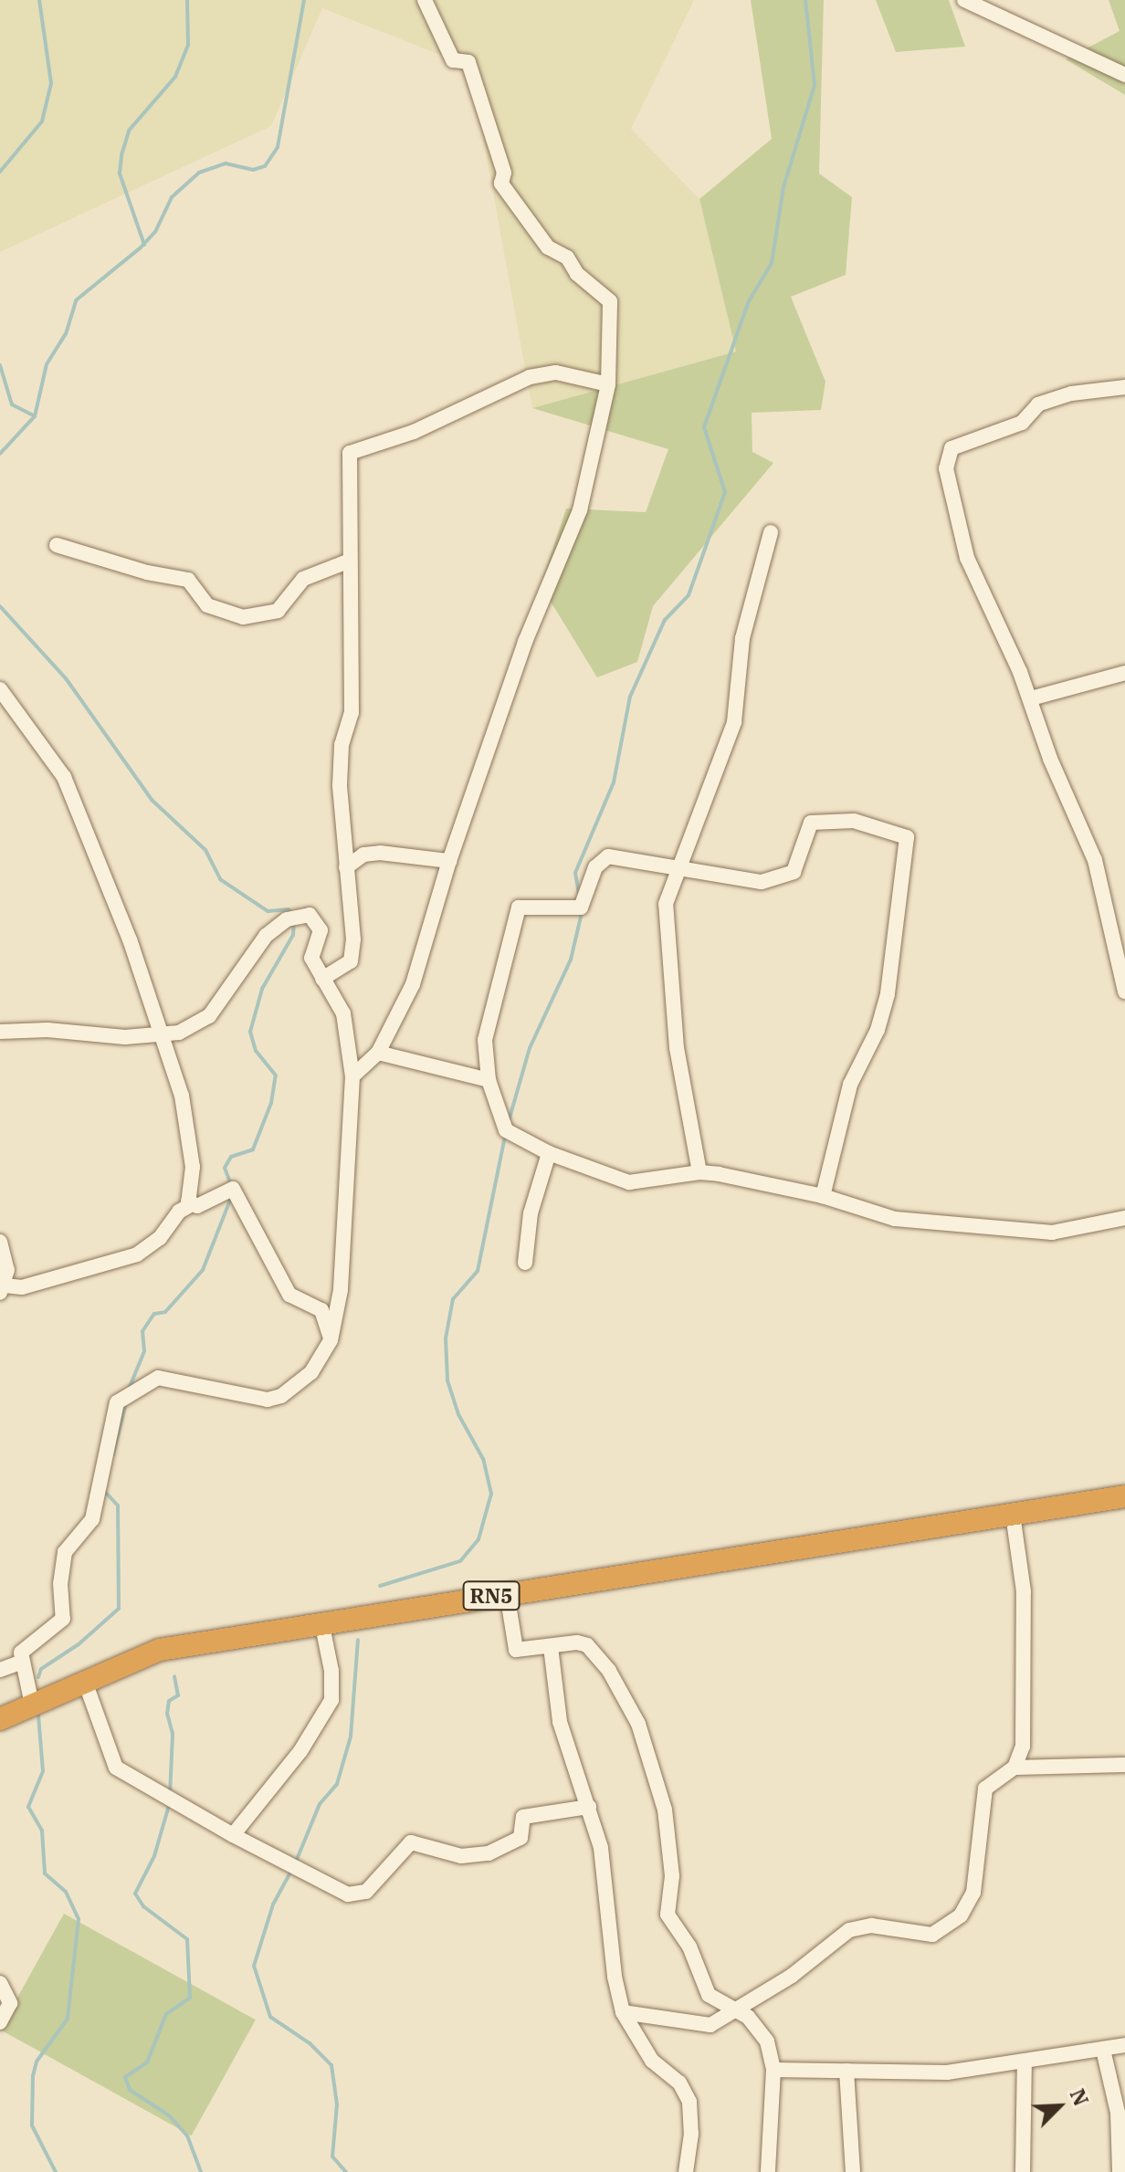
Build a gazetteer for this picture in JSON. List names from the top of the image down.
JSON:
{
  "streets": {
    "highway": ["RN5"]
  },
  "north": "top right"
}
